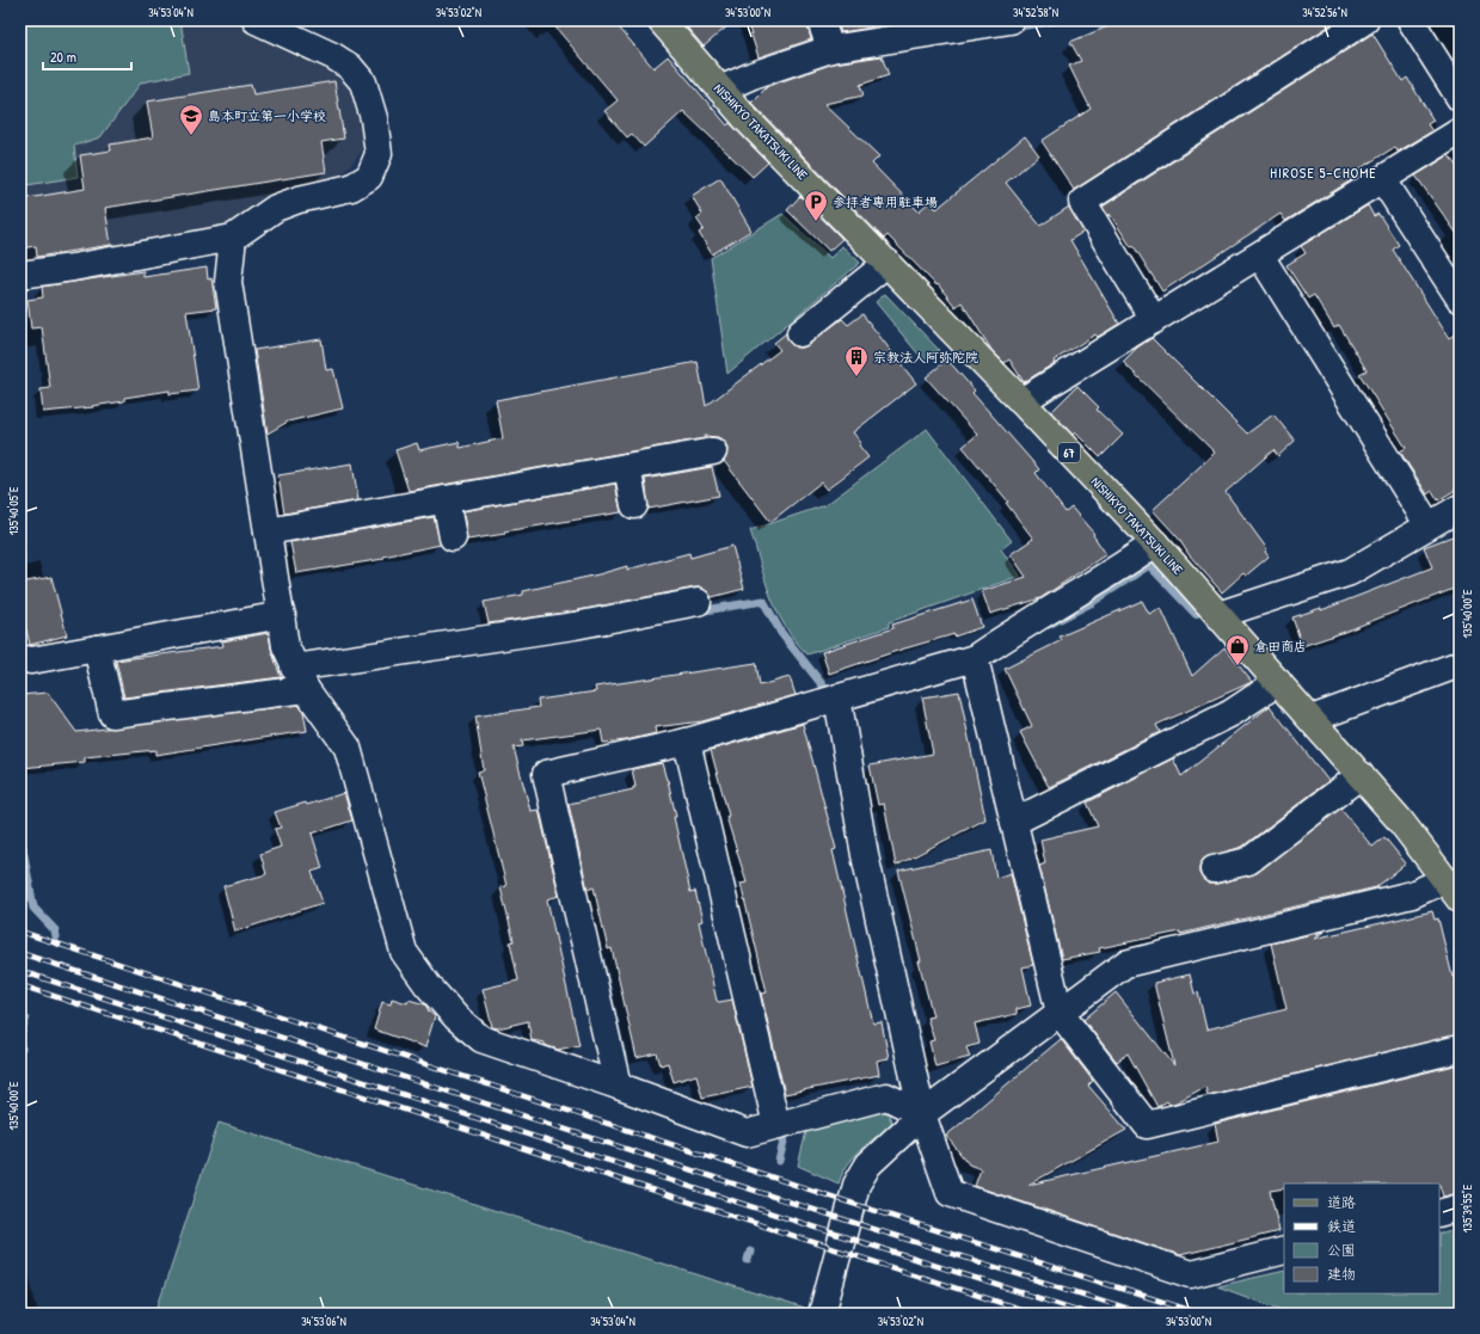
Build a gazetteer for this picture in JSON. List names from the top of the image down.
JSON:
{
  "streets": {
    "main road": ["NISHIKYO TAKATSUKI LINE", "67"]
  },
  "districts": ["HIROSE 5-CHOME"],
  "places": {
    "school or university": ["島本町立第一小学校"],
    "parking": ["参拝者専用駐車場"],
    "building": ["宗教法人阿弥陀院"],
    "shop": ["倉田商店"]
  },
  "legend": [
    "道路",
    "鉄道",
    "公園",
    "建物"
  ],
  "scale_bar": "20 m",
  "coordinates": [
    "34°53'04\"N",
    "34°53'02\"N",
    "34°53'00\"N",
    "34°52'58\"N",
    "34°52'56\"N",
    "135°40'05\"E",
    "135°40'00\"E",
    "135°39'55\"E",
    "34°53'06\"N"
  ]
}
